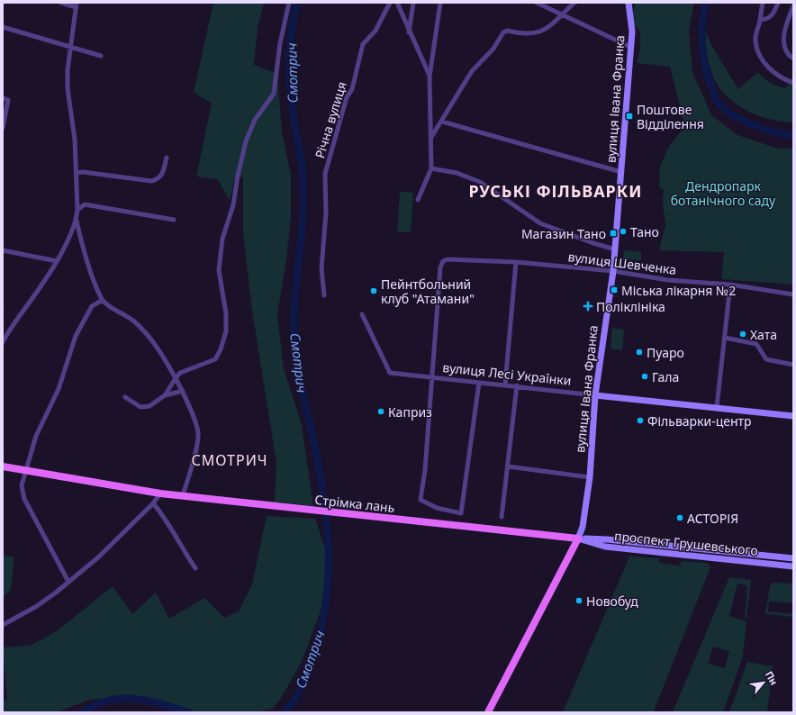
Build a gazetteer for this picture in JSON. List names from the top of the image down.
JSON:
{
  "streets": {
    "main road": ["вулиця Івана Франка", "Стрімка лань", "проспект Грушевського"],
    "street": ["Річна вулиця", "вулиця Шевченка", "вулиця Лесі Українки"]
  },
  "crossings": [
    ["вулиця Івана Франка", "вулиця Шевченка"],
    ["вулиця Івана Франка", "вулиця Лесі Українки"],
    ["вулиця Івана Франка", "проспект Грушевського"],
    ["вулиця Шевченка", "вулиця Лесі Українки"],
    ["Стрімка лань", "проспект Грушевського"]
  ],
  "districts": ["РУСЬКІ ФІЛЬВАРКИ", "СМОТРИЧ"],
  "water": ["Смотрич"],
  "parks": ["Дендропарк ботанічного саду"],
  "places": {
    "transit": ["Поштове Відділення", "Магазин Тано", "Міська лікарня №2"],
    "other": [
      "Тано",
      "Пейнтбольний клуб \"Атамани\"",
      "Хата",
      "Пуаро",
      "Гала",
      "Каприз",
      "Фільварки-центр",
      "АСТОРІЯ",
      "Новобуд"
    ],
    "health": ["Поліклініка"]
  },
  "north": "top right"
}
